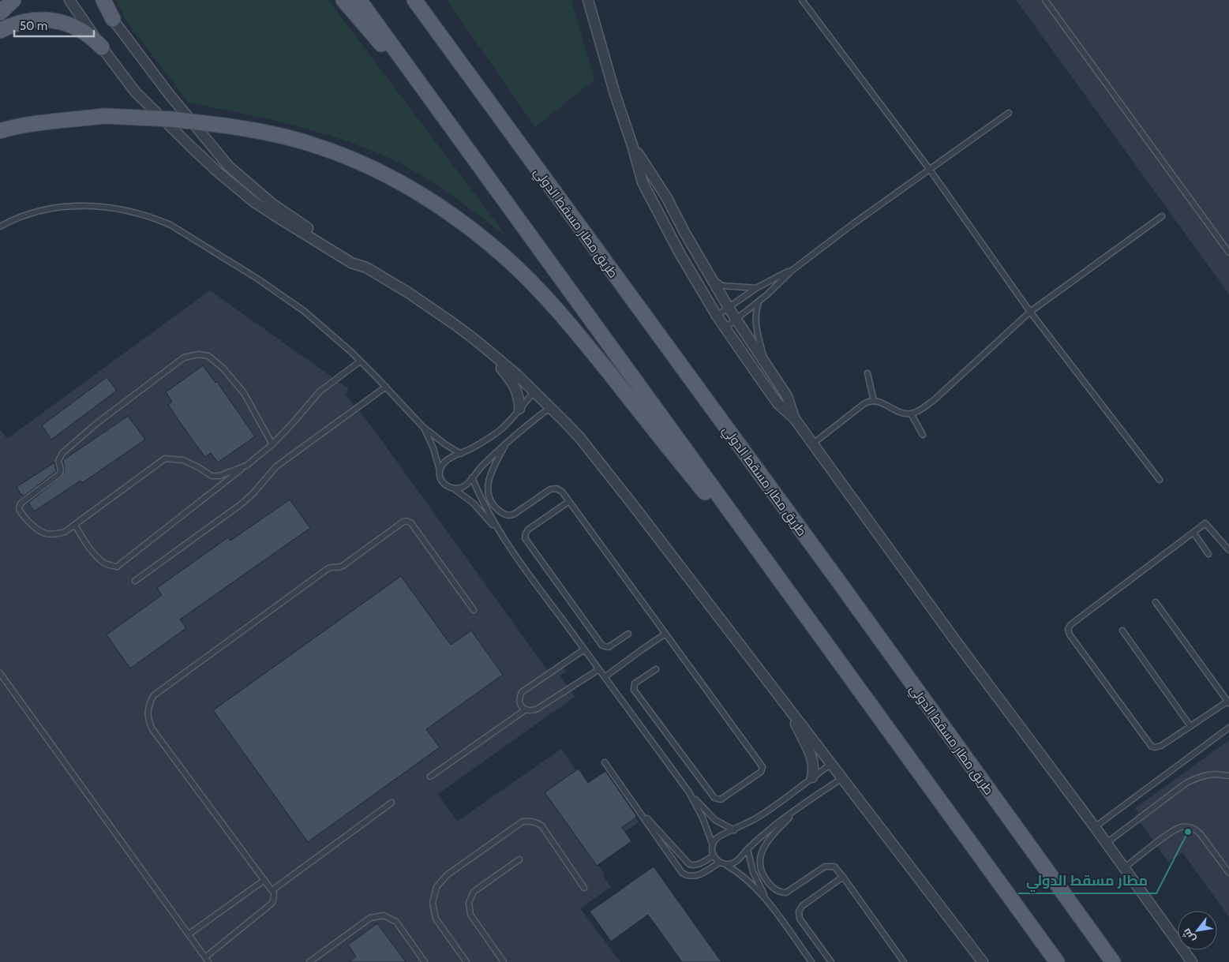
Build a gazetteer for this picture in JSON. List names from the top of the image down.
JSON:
{
  "streets": {
    "main road": ["طريق مطار مسقط الدولي"]
  },
  "places": ["مطار مسقط الدولي"],
  "scale_bar": "50 m",
  "north": "bottom left"
}
